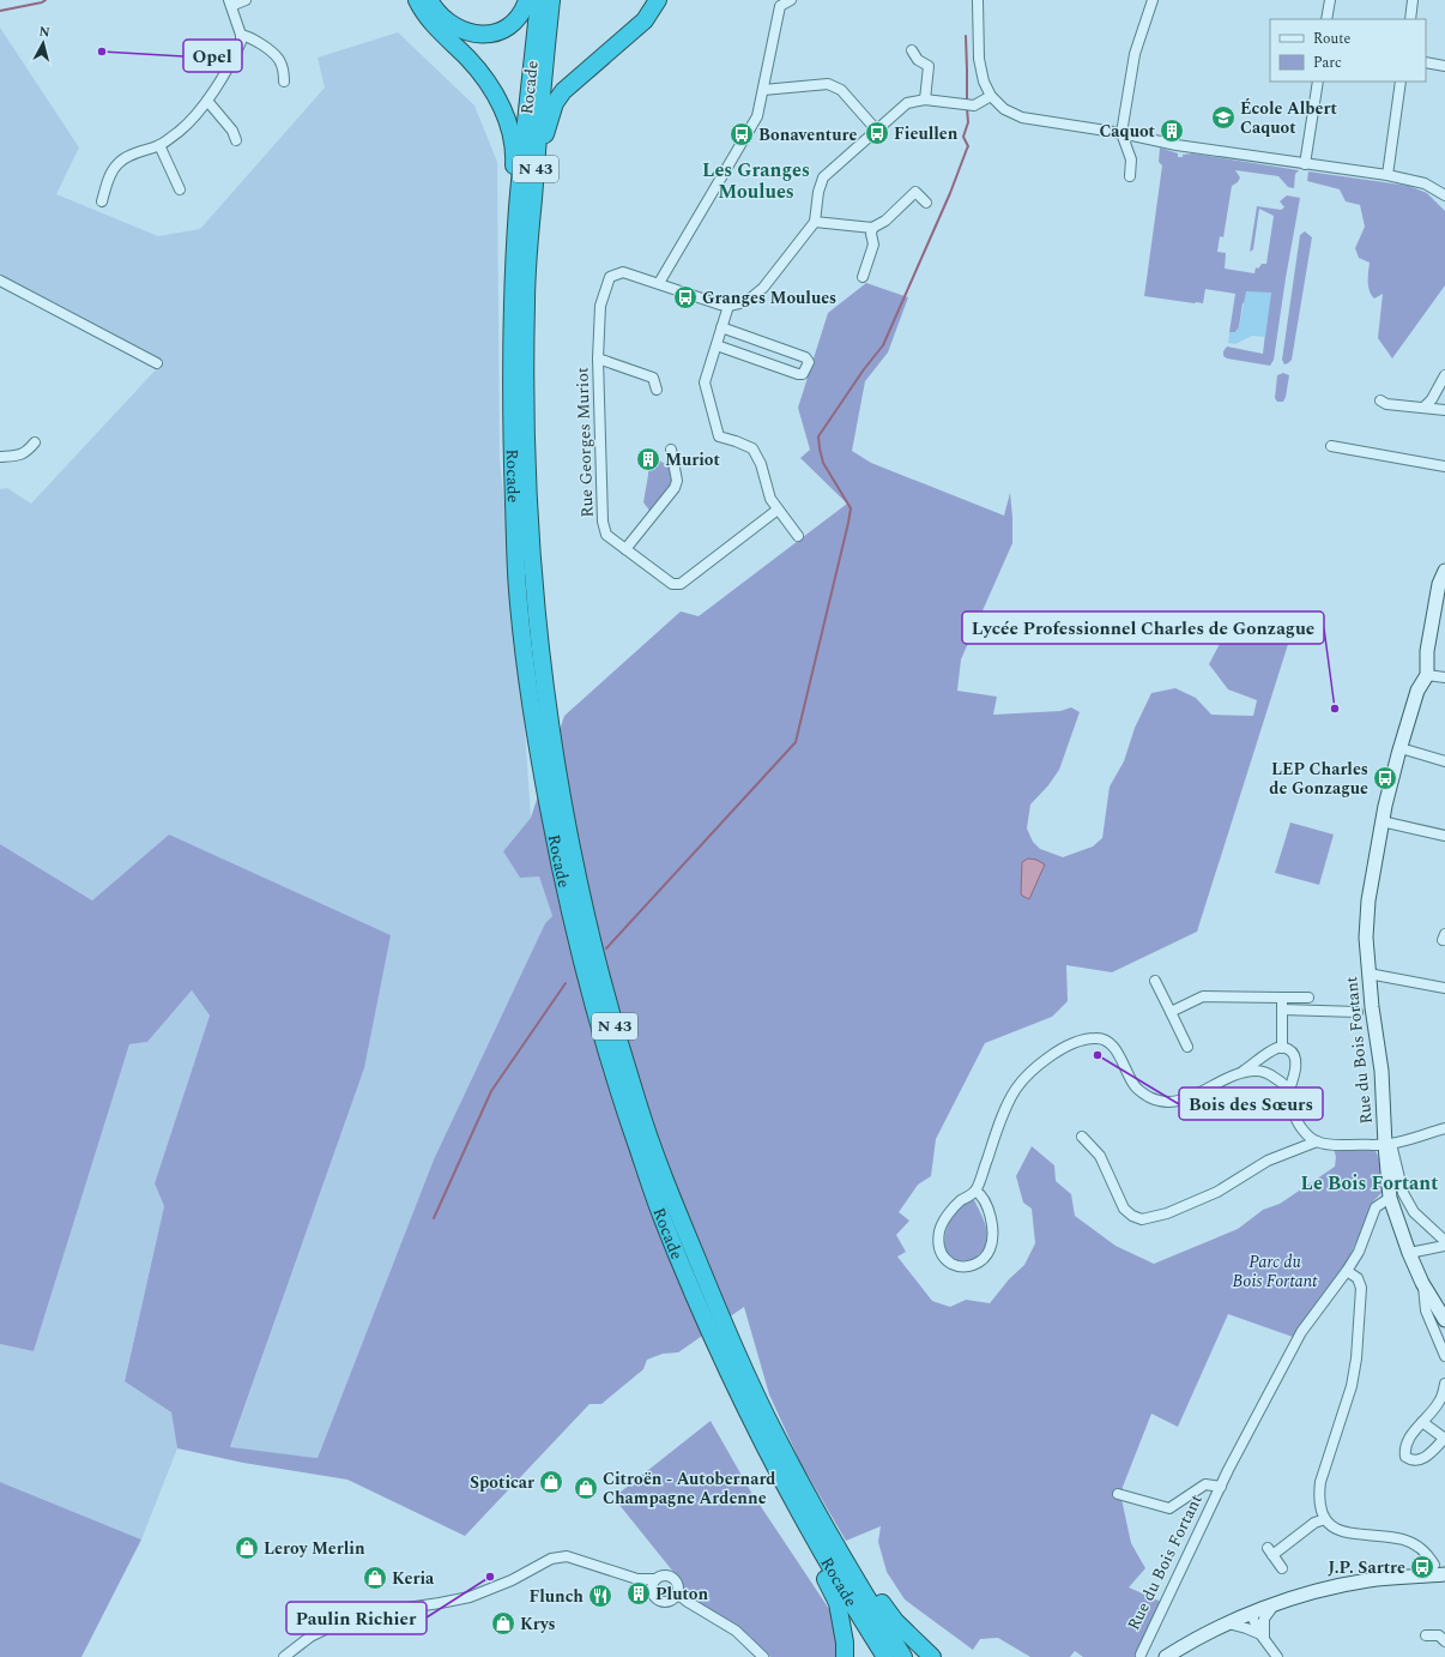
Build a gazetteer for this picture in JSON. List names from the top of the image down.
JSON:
{
  "streets": {
    "highway": ["Rocade", "N 43"],
    "street": ["Rue Georges Muriot", "Rue du Bois Fortant"]
  },
  "districts": ["Les Granges Moulues", "Le Bois Fortant"],
  "parks": ["Parc du Bois Fortant"],
  "places": {
    "other": [
      "Opel",
      "Lycée Professionnel Charles de Gonzague",
      "Bois des Sœurs",
      "Paulin Richier"
    ],
    "school or university": ["École Albert Caquot"],
    "building": ["Caquot", "Muriot", "Pluton"],
    "bus stop": [
      "Fieullen",
      "Bonaventure",
      "Granges Moulues",
      "LEP Charles de Gonzague",
      "J.P. Sartre"
    ],
    "shop": [
      "Spoticar",
      "Citroën - Autobernard Champagne Ardenne",
      "Leroy Merlin",
      "Keria",
      "Krys"
    ],
    "restaurant": ["Flunch"]
  },
  "legend": ["Route", "Parc"],
  "north": "top"
}
